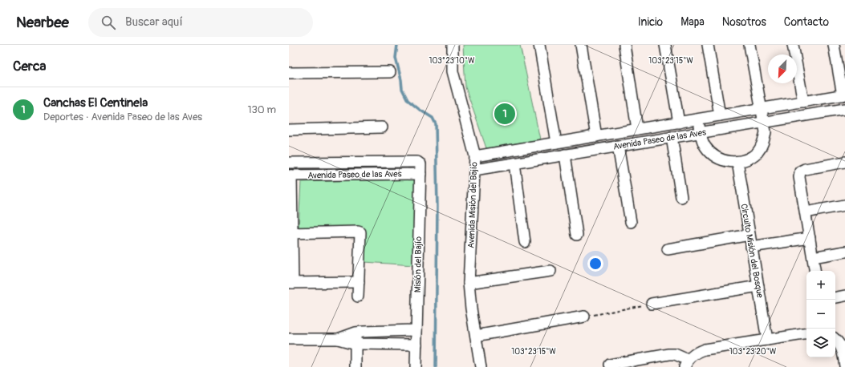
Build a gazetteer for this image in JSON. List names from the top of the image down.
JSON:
{
  "streets": {
    "street": [
      "Avenida Paseo de las Aves",
      "Avenida Misión del Bajío",
      "Circuito Misión del Bosque",
      "Misión del Bajío"
    ]
  },
  "crossings": [
    ["Avenida Paseo de las Aves", "Avenida Misión del Bajío"],
    ["Avenida Paseo de las Aves", "Misión del Bajío"]
  ],
  "north": "bottom left",
  "page": {
    "header": "Nearbee",
    "search": "Buscar aquí",
    "nav": [
      "Inicio",
      "Mapa",
      "Nosotros",
      "Contacto"
    ],
    "heading": "Cerca",
    "list": [
      {
        "mark": "1",
        "name": "Canchas El Centinela",
        "note": "Deportes · Avenida Paseo de las Aves",
        "value": "130 m"
      }
    ],
    "pins": "1",
    "map_buttons": ["+", "−"]
  },
  "coordinates": ["103°23'15\"W", "103°23'10\"W", "103°23'20\"W"]
}
